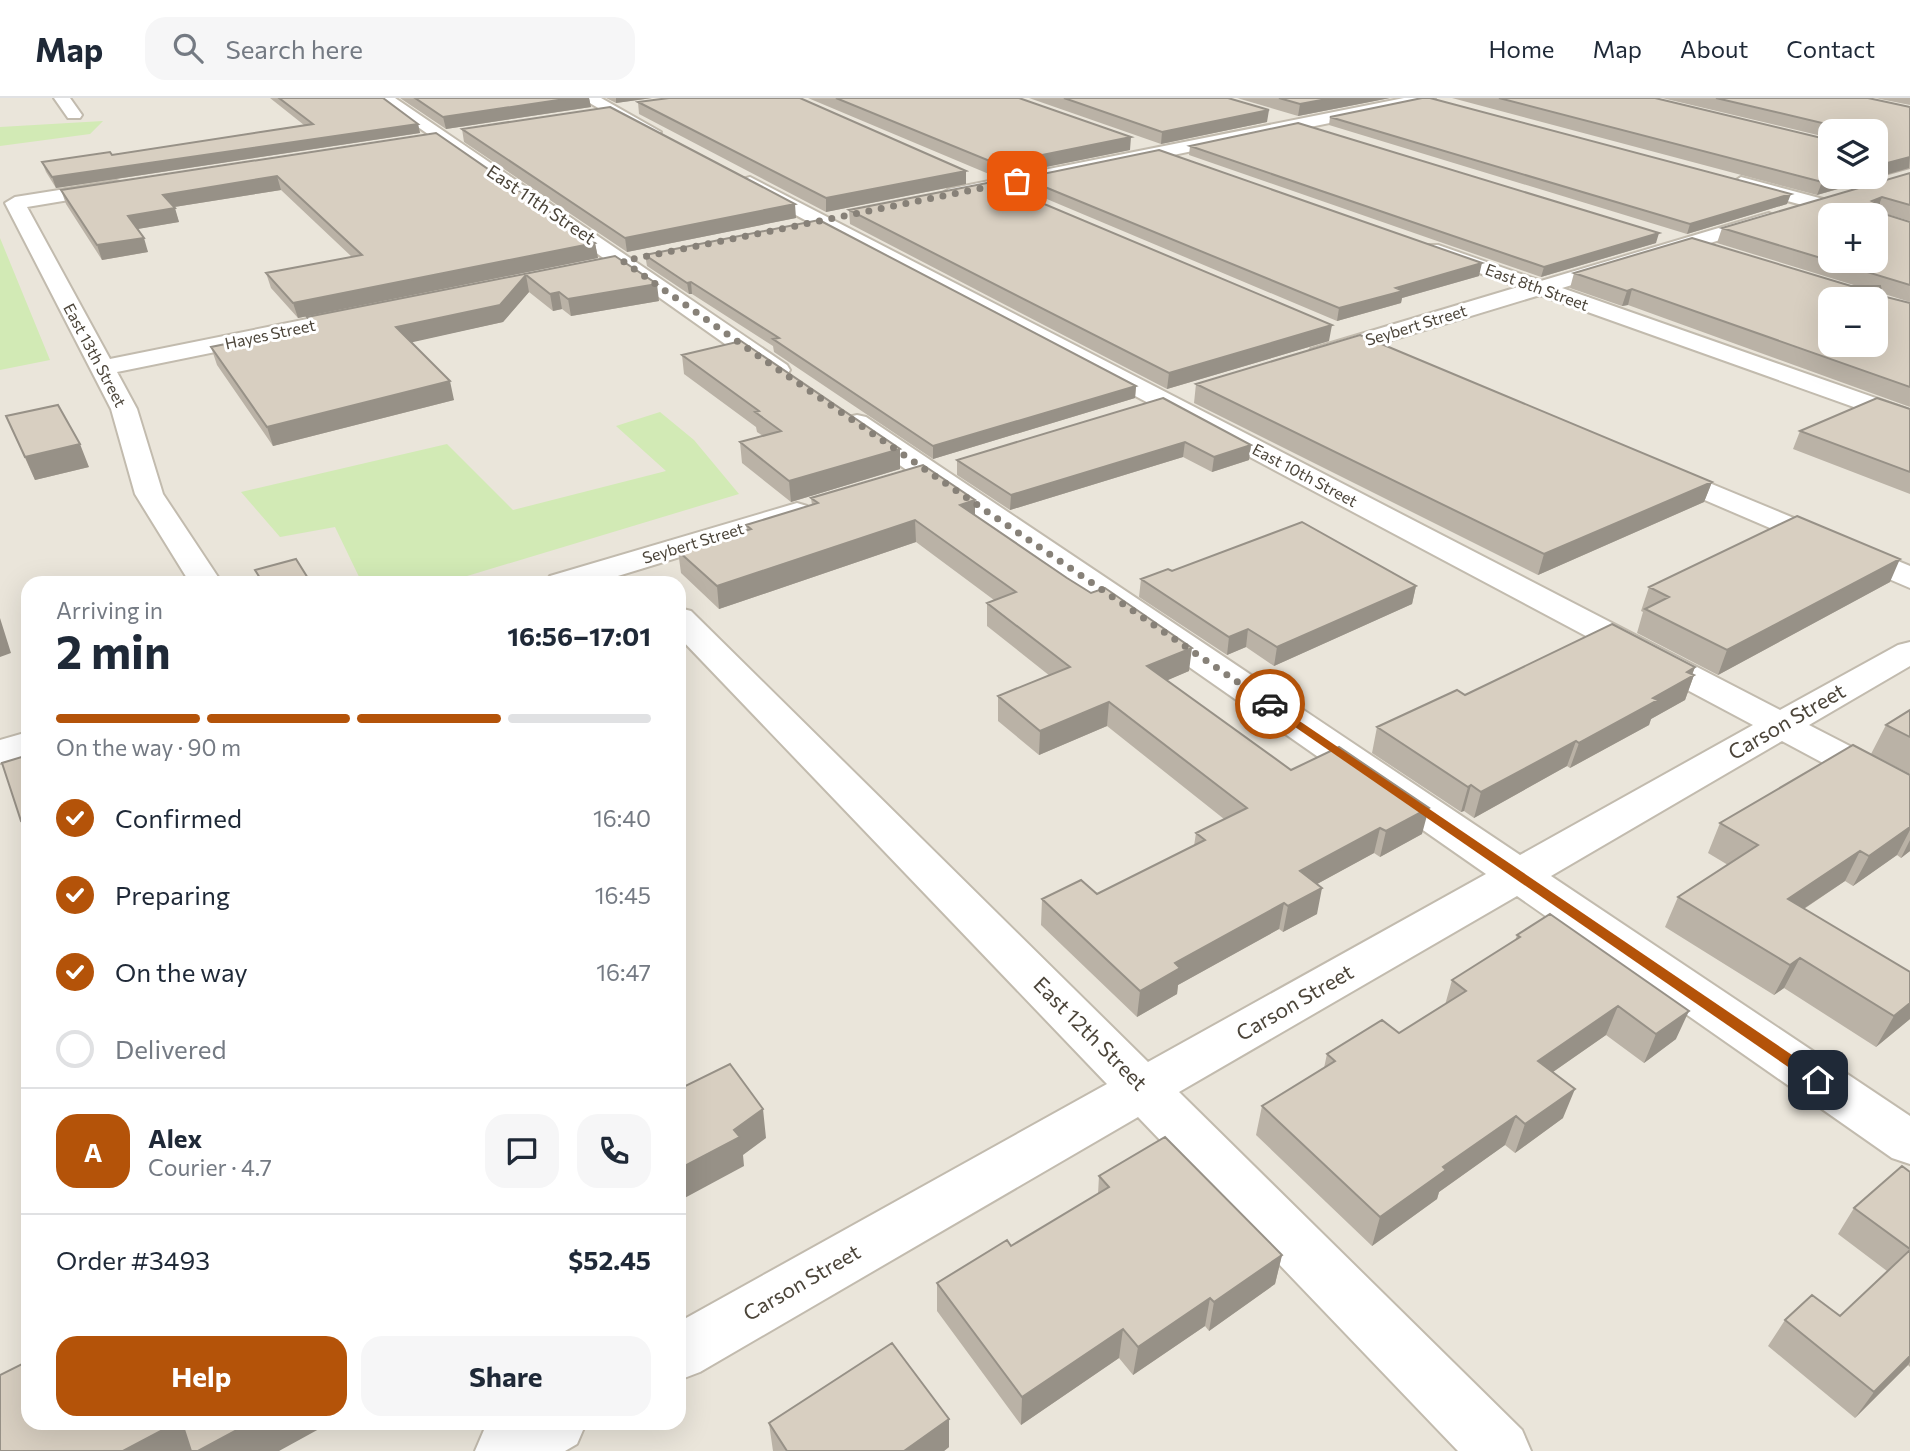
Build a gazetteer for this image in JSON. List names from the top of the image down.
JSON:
{
  "streets": {
    "street": [
      "East 11th Street",
      "East 8th Street",
      "Seybert Street",
      "Hayes Street",
      "East 13th Street",
      "East 10th Street",
      "Carson Street",
      "East 12th Street"
    ]
  },
  "crossings": [
    ["East 11th Street", "Carson Street"],
    ["East 8th Street", "Seybert Street"],
    ["Hayes Street", "East 13th Street"],
    ["East 10th Street", "Carson Street"],
    ["Carson Street", "East 12th Street"]
  ],
  "page": {
    "header": "Map",
    "search": "Search here",
    "nav": [
      "Home",
      "Map",
      "About",
      "Contact"
    ],
    "map_buttons": ["+", "−"],
    "heading": ["2 min", "Arriving in", "16:56–17:01"],
    "panel": [
      "Alex",
      "Courier · 4.7",
      "Order #3493",
      "$52.45"
    ],
    "bar": "On the way · 90 m",
    "list": [
      ["Confirmed", "16:40"],
      ["Preparing", "16:45"],
      ["On the way", "16:47"],
      "Delivered"
    ],
    "round": "A",
    "buttons": ["Help", "Share"]
  }
}
